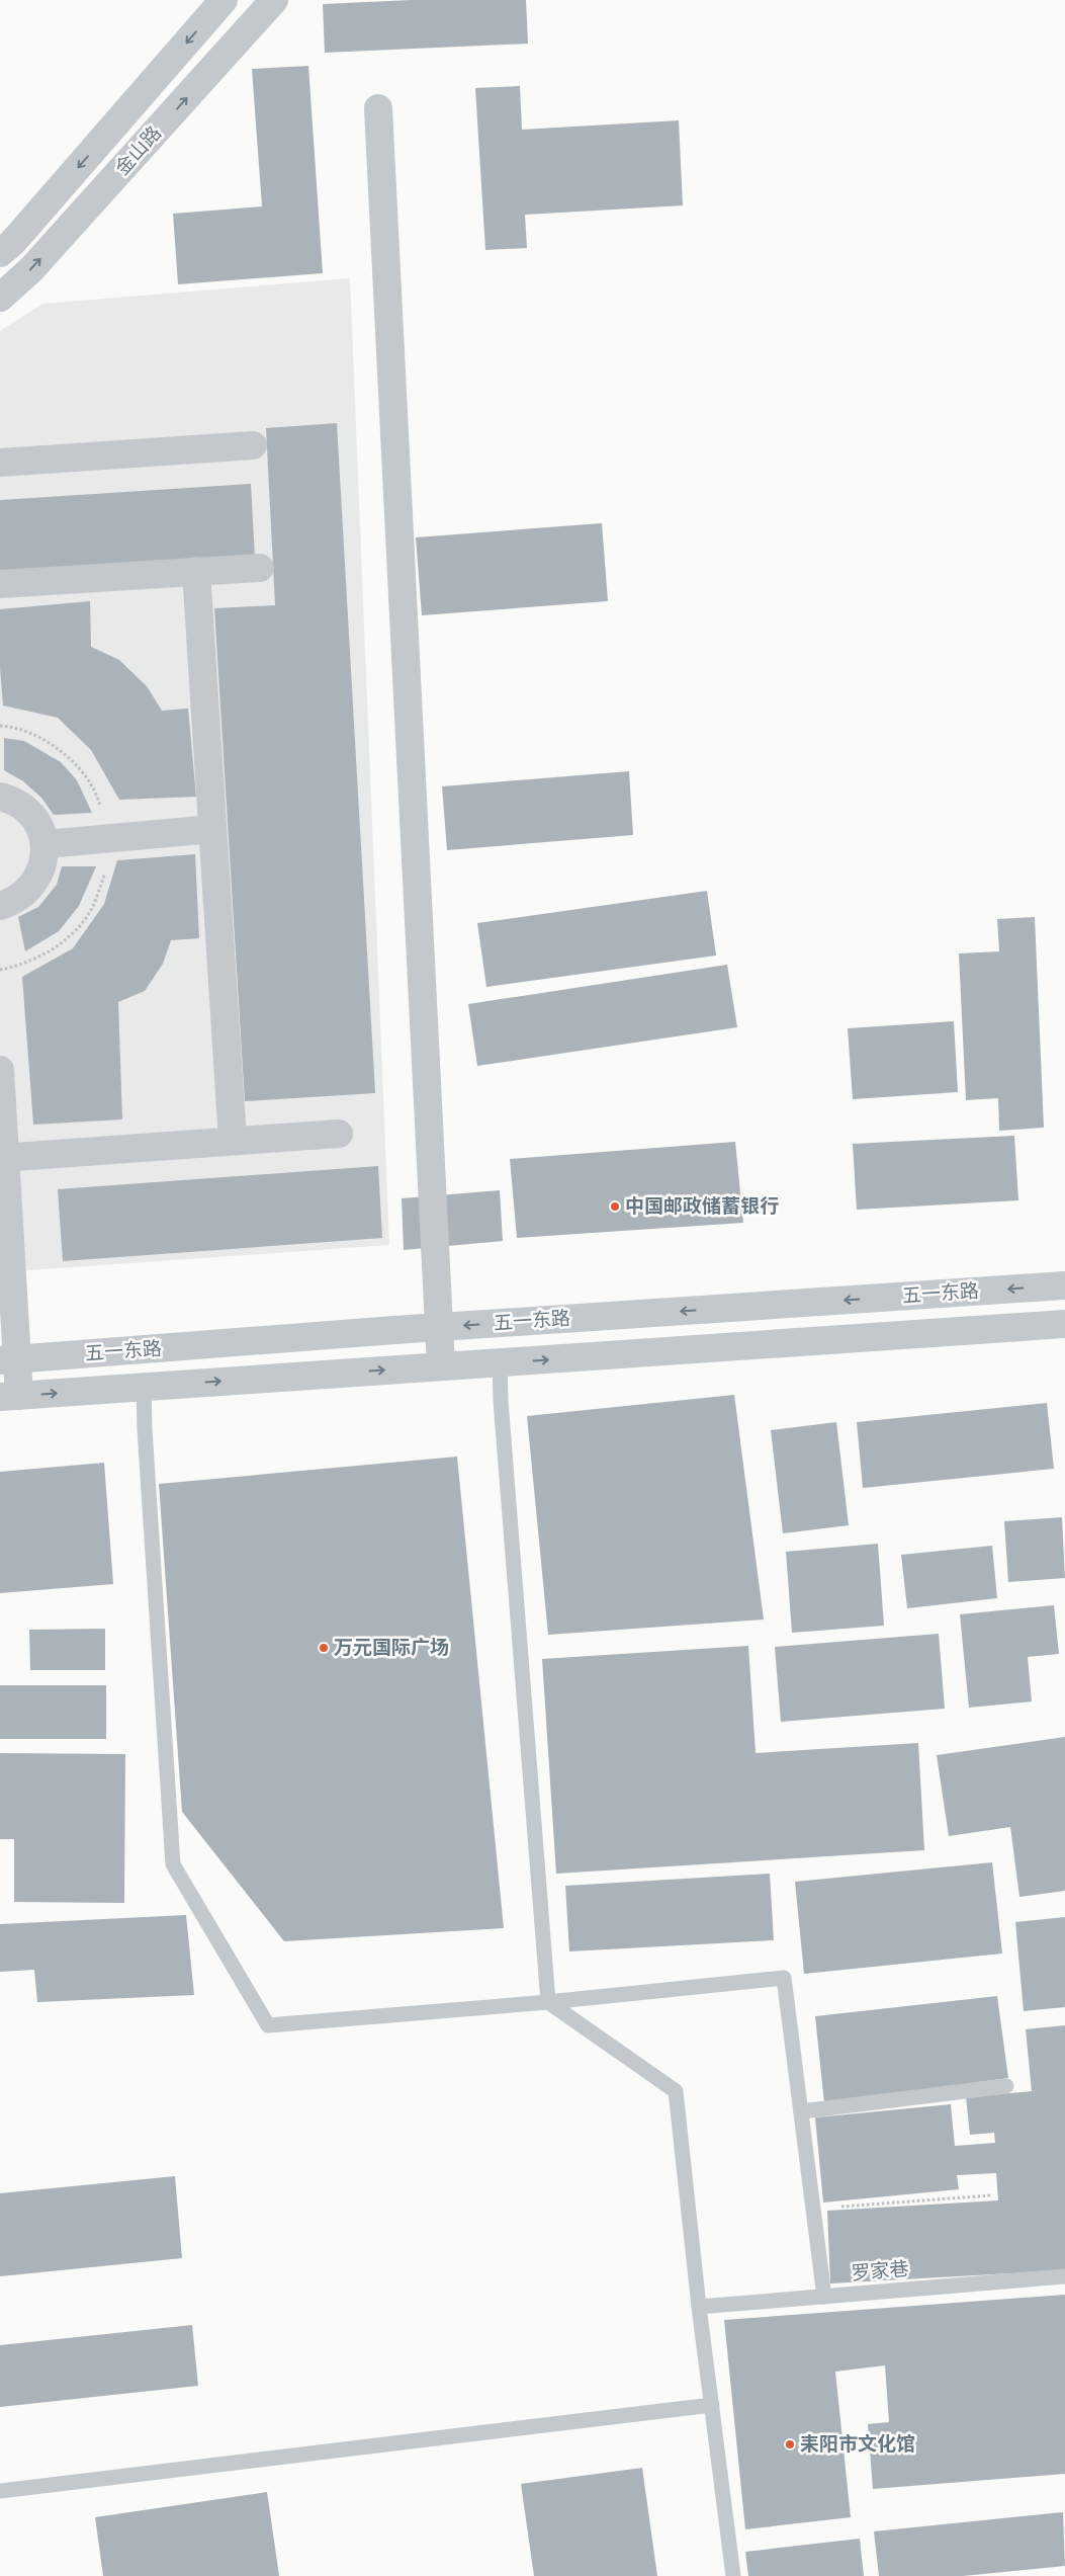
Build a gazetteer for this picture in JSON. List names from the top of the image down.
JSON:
{
  "streets": {
    "street": ["金山路", "五一东路"],
    "lane": ["罗家巷"]
  },
  "places": ["中国邮政储蓄银行", "万元国际广场", "耒阳市文化馆"]
}
